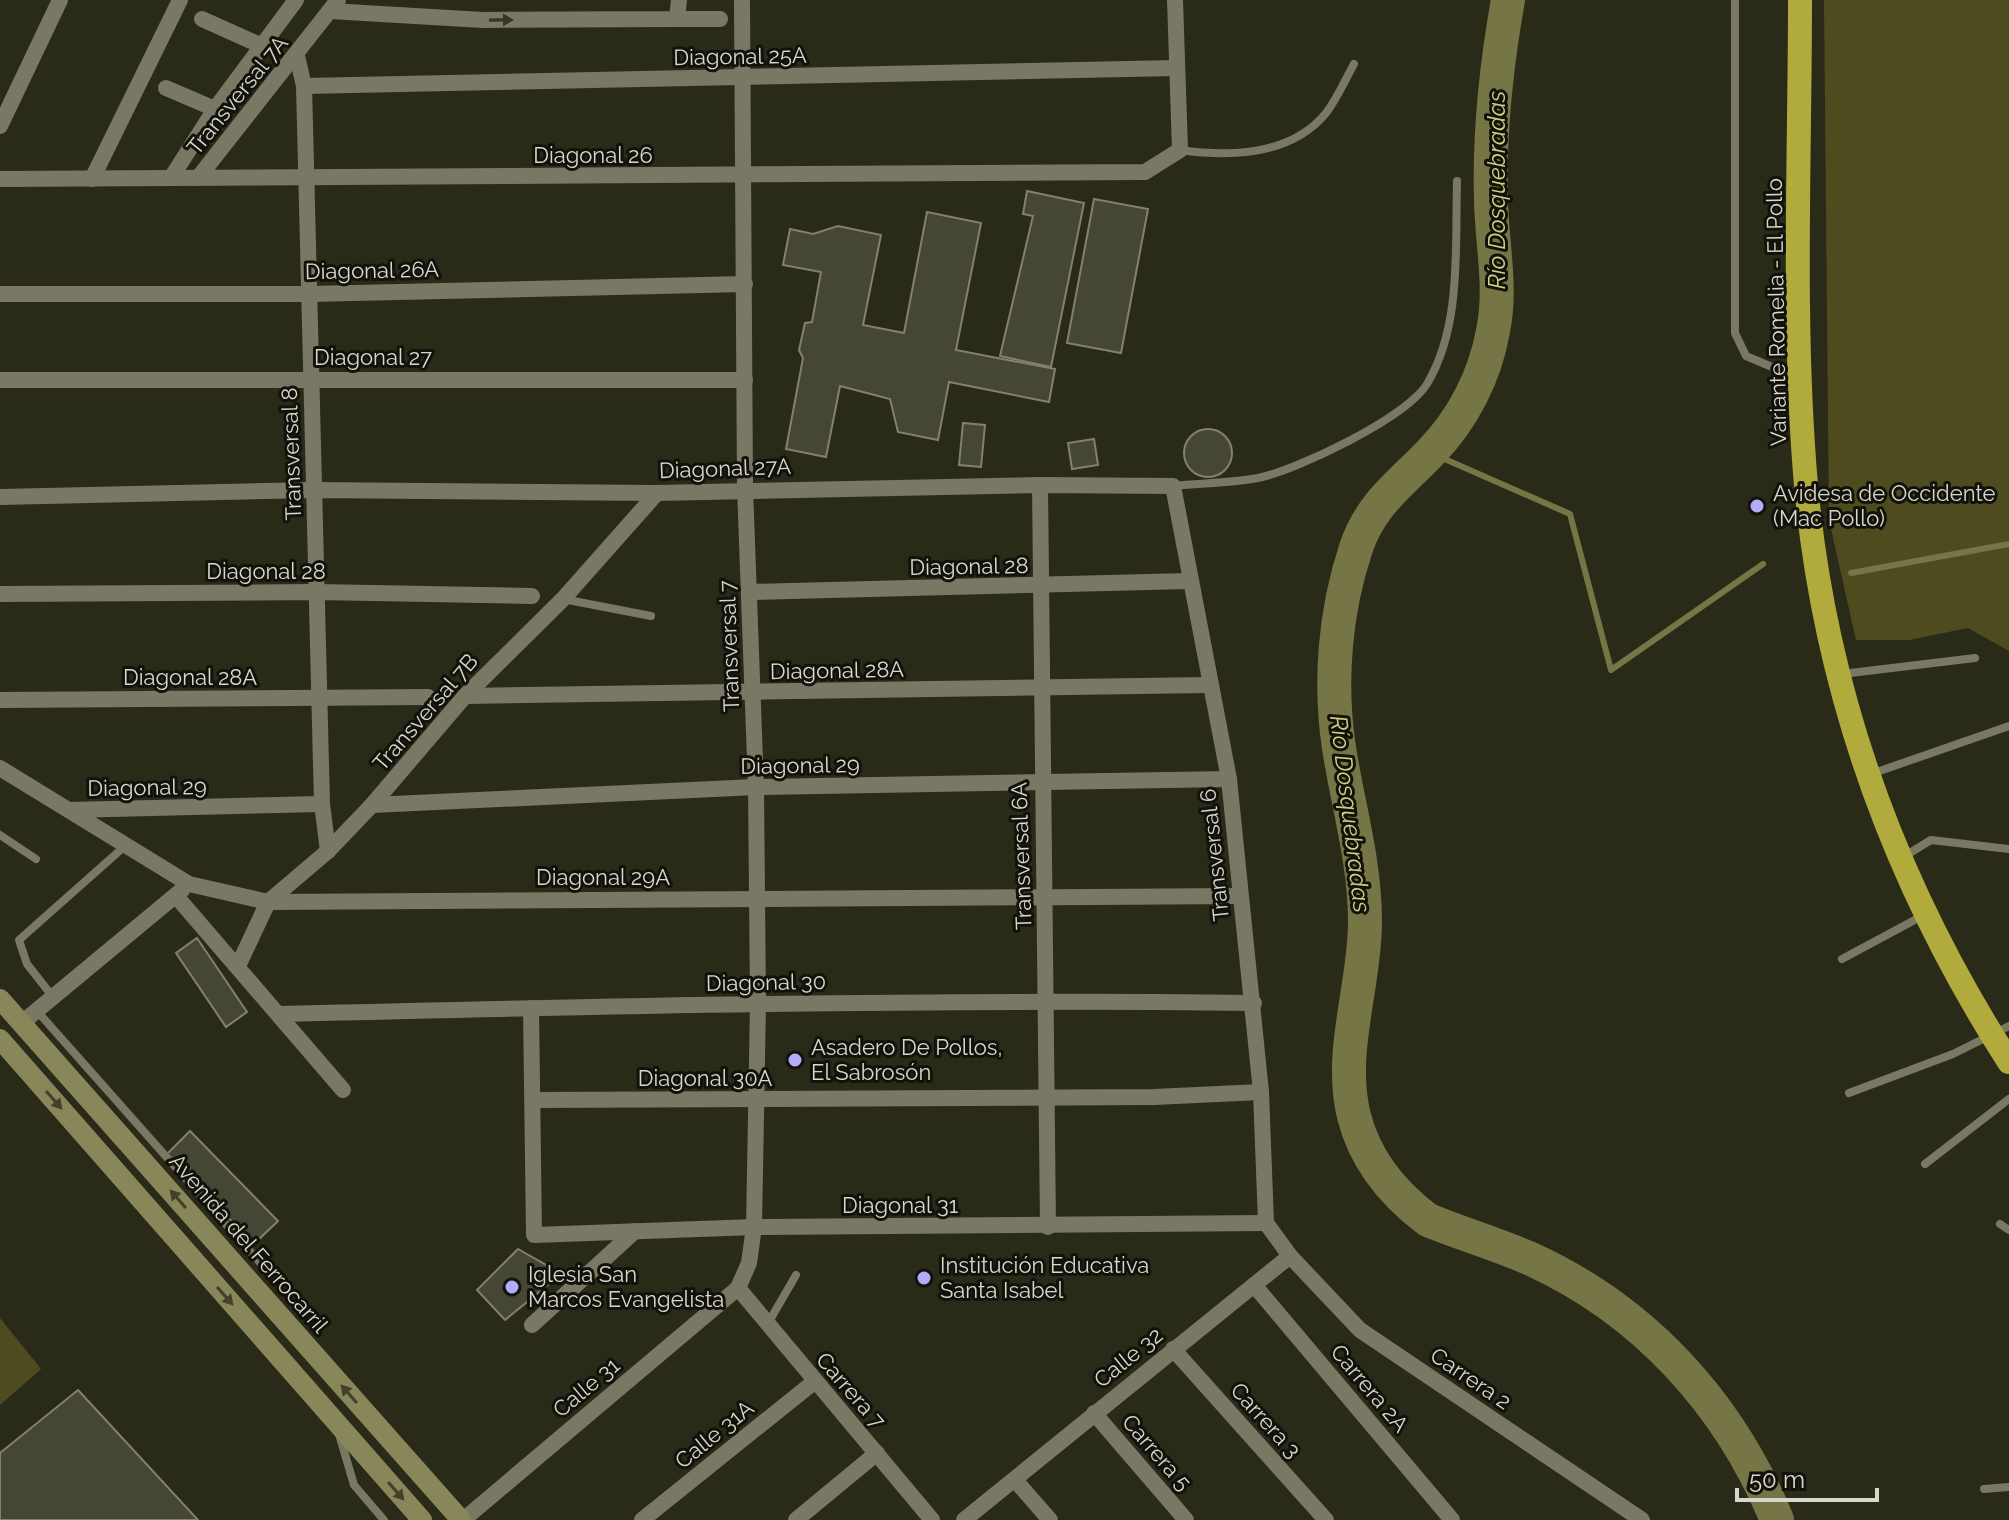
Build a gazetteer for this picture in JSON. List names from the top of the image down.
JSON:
{
  "streets": {
    "highway": ["Variante Romelia - El Pollo"],
    "main road": ["Avenida del Ferrocarril"],
    "street": [
      "Diagonal 25A",
      "Transversal 7A",
      "Diagonal 26",
      "Diagonal 26A",
      "Diagonal 27",
      "Transversal 8",
      "Diagonal 27A",
      "Diagonal 28",
      "Transversal 7",
      "Diagonal 28A",
      "Transversal 7B",
      "Diagonal 29",
      "Transversal 6",
      "Transversal 6A",
      "Diagonal 29A",
      "Diagonal 30",
      "Diagonal 30A",
      "Diagonal 31",
      "Calle 32",
      "Carrera 2",
      "Calle 31",
      "Carrera 2A",
      "Carrera 7",
      "Carrera 3",
      "Calle 31A",
      "Carrera 5"
    ]
  },
  "crossings": [
    ["Diagonal 25A", "Transversal 8"],
    ["Diagonal 25A", "Transversal 7"],
    ["Transversal 7A", "Diagonal 26"],
    ["Transversal 7A", "Transversal 8"],
    ["Diagonal 26", "Transversal 8"],
    ["Diagonal 26", "Transversal 7"],
    ["Diagonal 26A", "Transversal 8"],
    ["Diagonal 26A", "Transversal 7"],
    ["Diagonal 27", "Transversal 8"],
    ["Diagonal 27", "Transversal 7"],
    ["Transversal 8", "Diagonal 27A"],
    ["Transversal 8", "Diagonal 28"],
    ["Transversal 8", "Diagonal 28A"],
    ["Transversal 8", "Transversal 7B"],
    ["Transversal 8", "Diagonal 29"],
    ["Diagonal 27A", "Transversal 7"],
    ["Diagonal 27A", "Transversal 7B"],
    ["Diagonal 27A", "Transversal 6"],
    ["Diagonal 27A", "Transversal 6A"],
    ["Diagonal 28", "Transversal 7"],
    ["Diagonal 28", "Transversal 6"],
    ["Diagonal 28", "Transversal 6A"],
    ["Transversal 7", "Diagonal 28A"],
    ["Transversal 7", "Diagonal 29"],
    ["Transversal 7", "Diagonal 29A"],
    ["Transversal 7", "Diagonal 30"],
    ["Transversal 7", "Diagonal 30A"],
    ["Transversal 7", "Diagonal 31"],
    ["Transversal 7", "Calle 31"],
    ["Transversal 7", "Carrera 7"],
    ["Diagonal 28A", "Transversal 7B"],
    ["Diagonal 28A", "Transversal 6"],
    ["Diagonal 28A", "Transversal 6A"],
    ["Transversal 7B", "Diagonal 29"],
    ["Transversal 7B", "Diagonal 29A"],
    ["Diagonal 29", "Transversal 6"],
    ["Diagonal 29", "Transversal 6A"],
    ["Diagonal 29", "Diagonal 29A"],
    ["Transversal 6", "Diagonal 29A"],
    ["Transversal 6", "Diagonal 30"],
    ["Transversal 6", "Diagonal 30A"],
    ["Transversal 6", "Diagonal 31"],
    ["Transversal 6A", "Diagonal 29A"],
    ["Transversal 6A", "Diagonal 30"],
    ["Transversal 6A", "Diagonal 30A"],
    ["Transversal 6A", "Diagonal 31"],
    ["Diagonal 30A", "Diagonal 31"],
    ["Avenida del Ferrocarril", "Calle 31"],
    ["Calle 32", "Carrera 2"],
    ["Calle 32", "Carrera 2A"],
    ["Calle 32", "Carrera 3"],
    ["Calle 32", "Carrera 5"],
    ["Calle 31", "Carrera 7"],
    ["Carrera 7", "Calle 31A"]
  ],
  "water": ["Río Dosquebradas"],
  "places": [
    "Avidesa de Occidente (Mac Pollo)",
    "Asadero De Pollos, El Sabrosón",
    "Institución Educativa Santa Isabel",
    "Iglesia San Marcos Evangelista"
  ],
  "scale_bar": "50 m"
}
